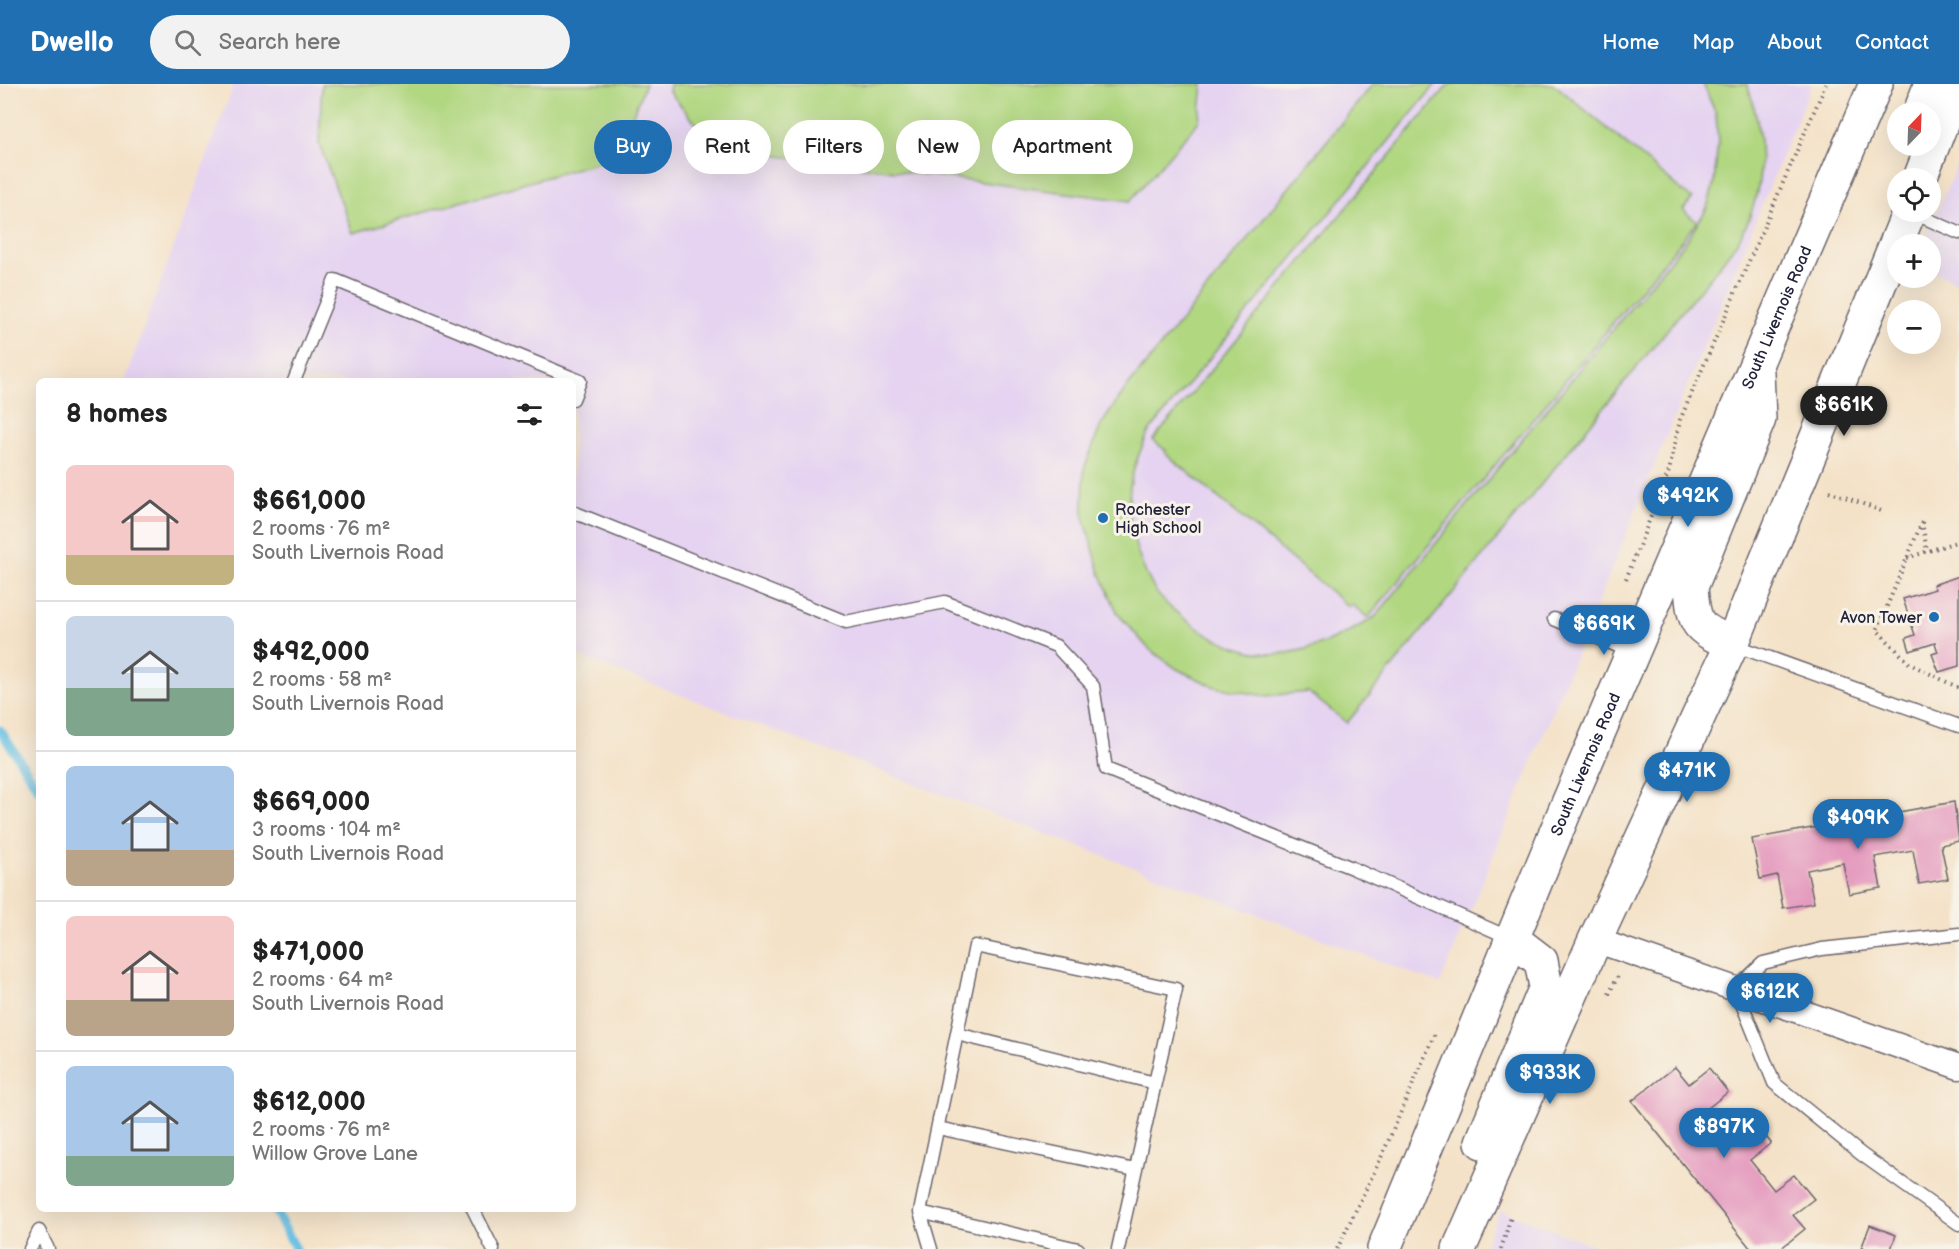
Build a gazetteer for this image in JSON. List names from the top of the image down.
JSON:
{
  "streets": {
    "main road": ["South Livernois Road"]
  },
  "places": ["Rochester High School", "Avon Tower"],
  "north": "top right",
  "page": {
    "header": "Dwello",
    "search": "Search here",
    "nav": [
      "Home",
      "Map",
      "About",
      "Contact"
    ],
    "map_buttons": ["+", "−"],
    "chip": [
      "Buy",
      "Rent",
      "Filters",
      "New",
      "Apartment"
    ],
    "heading": "8 homes",
    "price": [
      "$661K",
      "$492K",
      "$669K",
      "$471K",
      "$409K",
      "$612K",
      "$933K",
      "$897K"
    ],
    "list": [
      {
        "name": "$661,000",
        "note": "2 rooms · 76 m² · South Livernois Road"
      },
      {
        "name": "$492,000",
        "note": "2 rooms · 58 m² · South Livernois Road"
      },
      {
        "name": "$669,000",
        "note": "3 rooms · 104 m² · South Livernois Road"
      },
      {
        "name": "$471,000",
        "note": "2 rooms · 64 m² · South Livernois Road"
      },
      {
        "name": "$612,000",
        "note": "2 rooms · 76 m² · Willow Grove Lane"
      }
    ]
  }
}
